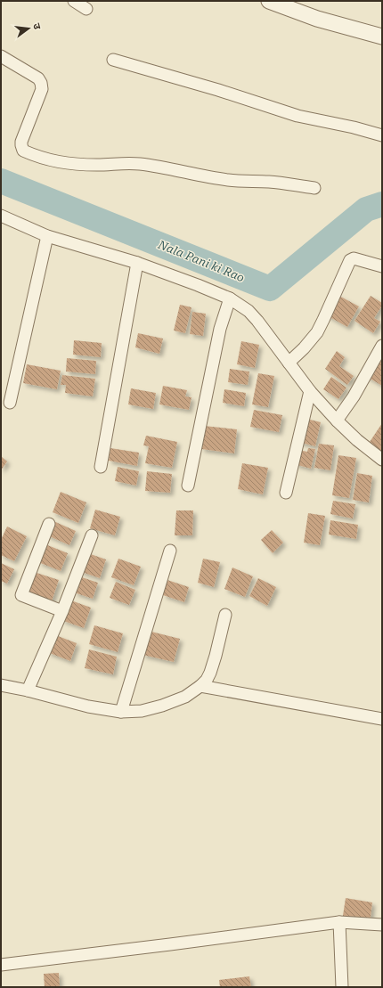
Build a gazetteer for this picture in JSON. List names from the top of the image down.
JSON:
{
  "water": ["Nala Pani ki Rao"],
  "north": "right"
}
